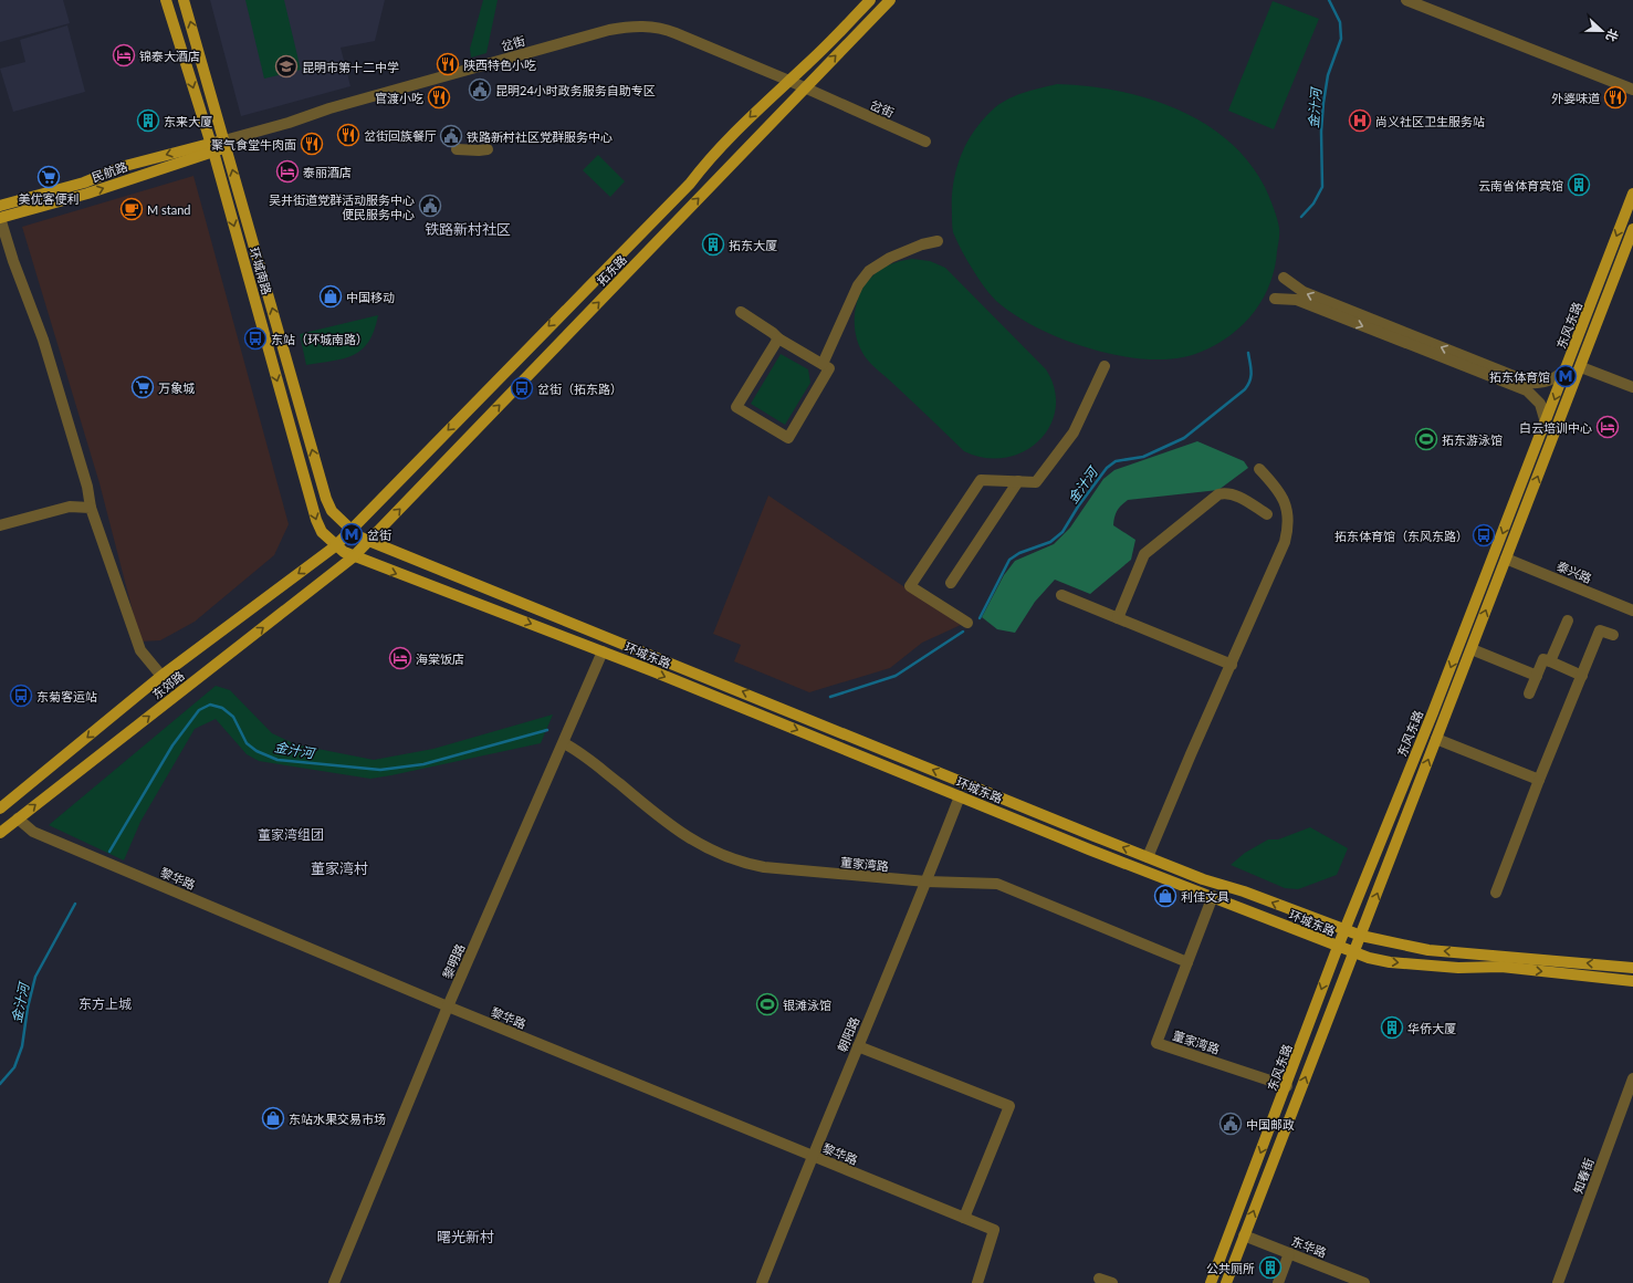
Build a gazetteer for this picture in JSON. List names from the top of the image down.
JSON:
{
  "streets": {
    "main road": [
      "民航路",
      "拓东路",
      "环城南路",
      "东风东路",
      "环城东路",
      "东郊路"
    ],
    "street": [
      "岔街",
      "泰兴路",
      "董家湾路",
      "黎华路",
      "黎明路",
      "朝阳路",
      "知春街",
      "东华路"
    ]
  },
  "crossings": [
    ["岔街", "民航路"],
    ["岔街", "拓东路"],
    ["岔街", "环城南路"],
    ["民航路", "环城南路"],
    ["拓东路", "环城南路"],
    ["拓东路", "环城东路"],
    ["拓东路", "东郊路"],
    ["环城南路", "环城东路"],
    ["环城南路", "东郊路"],
    ["东风东路", "泰兴路"],
    ["东风东路", "环城东路"],
    ["东风东路", "董家湾路"],
    ["东风东路", "东华路"],
    ["环城东路", "东郊路"],
    ["环城东路", "董家湾路"],
    ["环城东路", "黎明路"],
    ["环城东路", "朝阳路"],
    ["东郊路", "黎华路"],
    ["董家湾路", "黎明路"],
    ["董家湾路", "朝阳路"],
    ["黎华路", "黎明路"],
    ["黎华路", "朝阳路"]
  ],
  "districts": [
    "铁路新村社区",
    "董家湾组团",
    "董家湾村",
    "东方上城",
    "曙光新村"
  ],
  "water": ["金汁河"],
  "places": {
    "hotel": [
      "锦泰大酒店",
      "泰丽酒店",
      "白云培训中心",
      "海棠饭店"
    ],
    "restaurant": [
      "陕西特色小吃",
      "官渡小吃",
      "外婆味道",
      "岔街回族餐厅",
      "聚气食堂牛肉面"
    ],
    "school or university": ["昆明市第十二中学"],
    "public building": [
      "昆明24小时政务服务自助专区",
      "铁路新村社区党群服务中心",
      "吴井街道党群活动服务中心 便民服务中心",
      "中国邮政"
    ],
    "building": [
      "东来大厦",
      "云南省体育宾馆",
      "拓东大厦",
      "华侨大厦",
      "公共厕所"
    ],
    "hospital": ["尚义社区卫生服务站"],
    "supermarket": ["美优客便利", "万象城"],
    "cafe": ["M stand"],
    "shop": ["中国移动", "利佳文具", "东站水果交易市场"],
    "bus stop": [
      "东站（环城南路）",
      "岔街（拓东路）",
      "拓东体育馆（东风东路）",
      "东菊客运站"
    ],
    "metro station": ["拓东体育馆", "岔街"],
    "sports": ["拓东游泳馆", "银滩泳馆"]
  },
  "north": "right"
}
